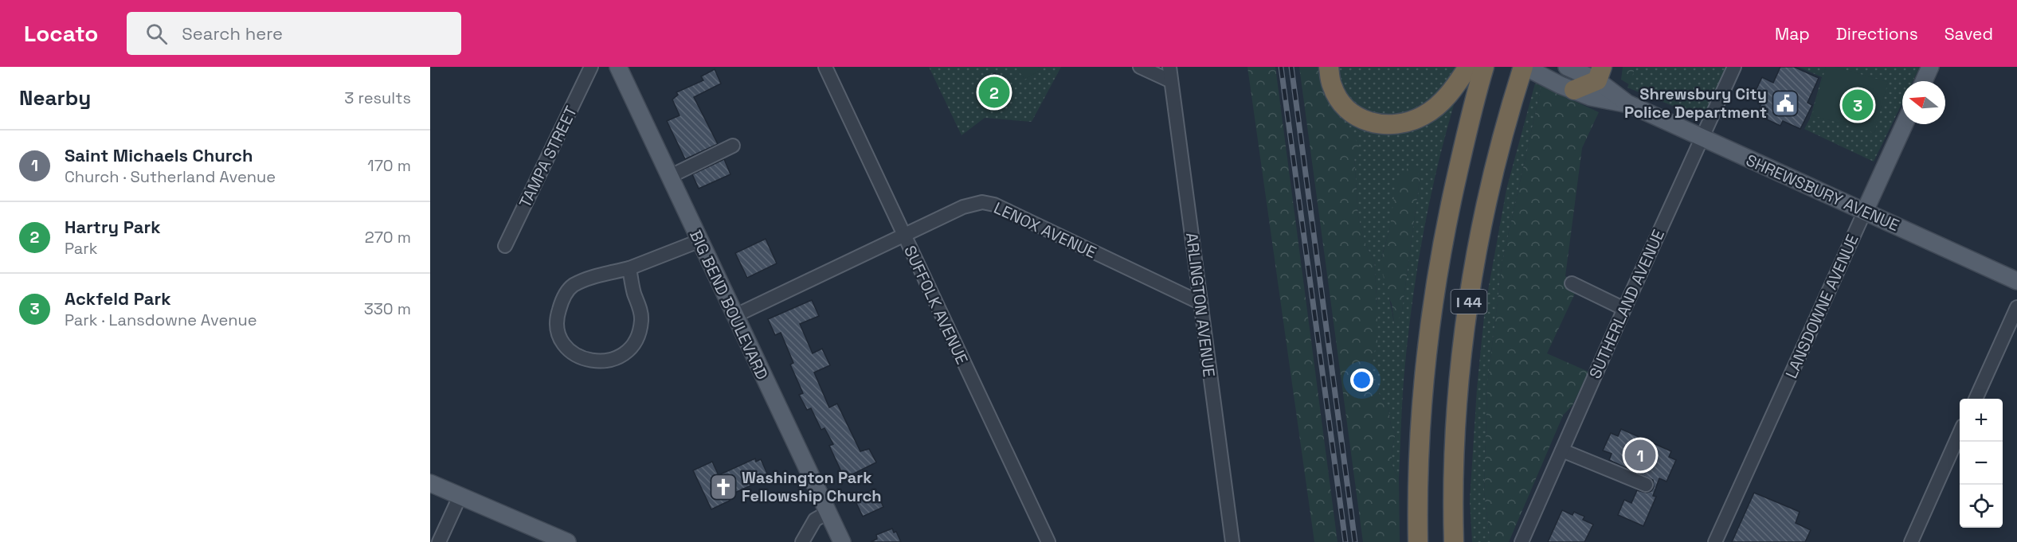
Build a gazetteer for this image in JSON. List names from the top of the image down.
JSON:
{
  "streets": {
    "highway": ["I 44"],
    "main road": ["SHREWSBURY AVENUE", "BIG BEND BOULEVARD", "LANSDOWNE AVENUE"],
    "street": [
      "TAMPA STREET",
      "LENOX AVENUE",
      "SUTHERLAND AVENUE",
      "SUFFOLK AVENUE",
      "ARLINGTON AVENUE"
    ]
  },
  "crossings": [
    ["SHREWSBURY AVENUE", "I 44"],
    ["SHREWSBURY AVENUE", "SUTHERLAND AVENUE"],
    ["SHREWSBURY AVENUE", "LANSDOWNE AVENUE"],
    ["LENOX AVENUE", "BIG BEND BOULEVARD"],
    ["LENOX AVENUE", "SUFFOLK AVENUE"],
    ["LENOX AVENUE", "ARLINGTON AVENUE"]
  ],
  "places": {
    "public building": ["Shrewsbury City Police Department"],
    "church": ["Washington Park Fellowship Church"]
  },
  "north": "left",
  "page": {
    "header": "Locato",
    "search": "Search here",
    "nav": ["Map", "Directions", "Saved"],
    "heading": ["Nearby", "3 results"],
    "pins": ["2", "3", "1"],
    "list": [
      {
        "mark": "1",
        "name": "Saint Michaels Church",
        "note": "Church · Sutherland Avenue",
        "value": "170 m"
      },
      {
        "mark": "2",
        "name": "Hartry Park",
        "note": "Park",
        "value": "270 m"
      },
      {
        "mark": "3",
        "name": "Ackfeld Park",
        "note": "Park · Lansdowne Avenue",
        "value": "330 m"
      }
    ],
    "map_buttons": ["+", "−"]
  }
}
